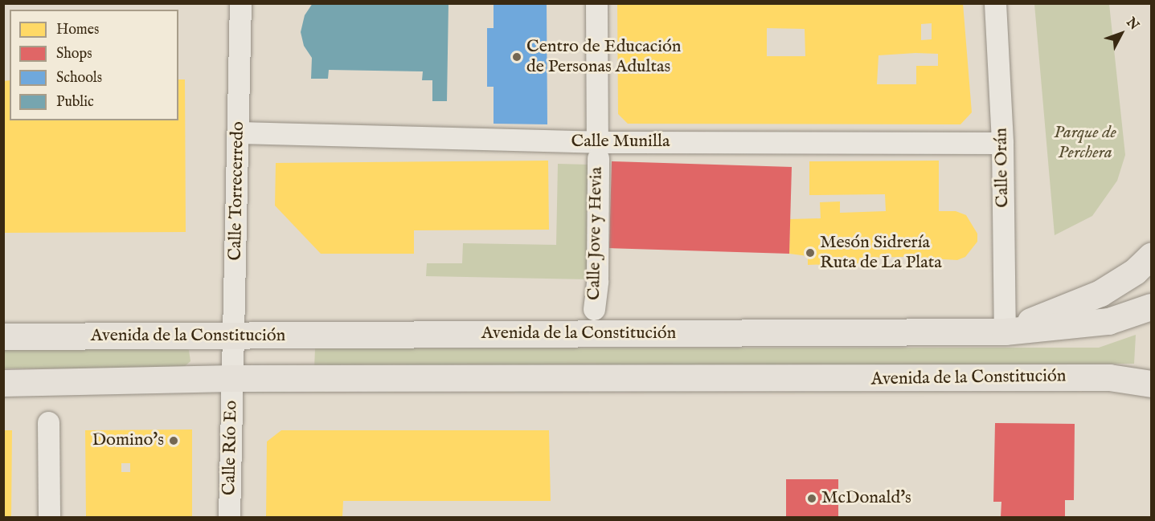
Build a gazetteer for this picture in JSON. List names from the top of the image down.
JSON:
{
  "streets": {
    "main road": ["Avenida de la Constitución"],
    "street": [
      "Calle Munilla",
      "Calle Orán",
      "Calle Torrecerredo",
      "Calle Jove y Hevia",
      "Calle Río Eo"
    ]
  },
  "crossings": [
    ["Calle Munilla", "Calle Orán"],
    ["Calle Munilla", "Calle Torrecerredo"],
    ["Calle Munilla", "Calle Jove y Hevia"],
    ["Calle Orán", "Avenida de la Constitución"],
    ["Calle Torrecerredo", "Avenida de la Constitución"],
    ["Calle Torrecerredo", "Calle Río Eo"],
    ["Avenida de la Constitución", "Calle Río Eo"]
  ],
  "parks": ["Parque de Perchera"],
  "places": [
    "Centro de Educación de Personas Adultas",
    "Mesón Sidrería Ruta de La Plata",
    "Domino's",
    "McDonald's"
  ],
  "legend": [
    "Homes",
    "Shops",
    "Schools",
    "Public"
  ],
  "north": "top right"
}
